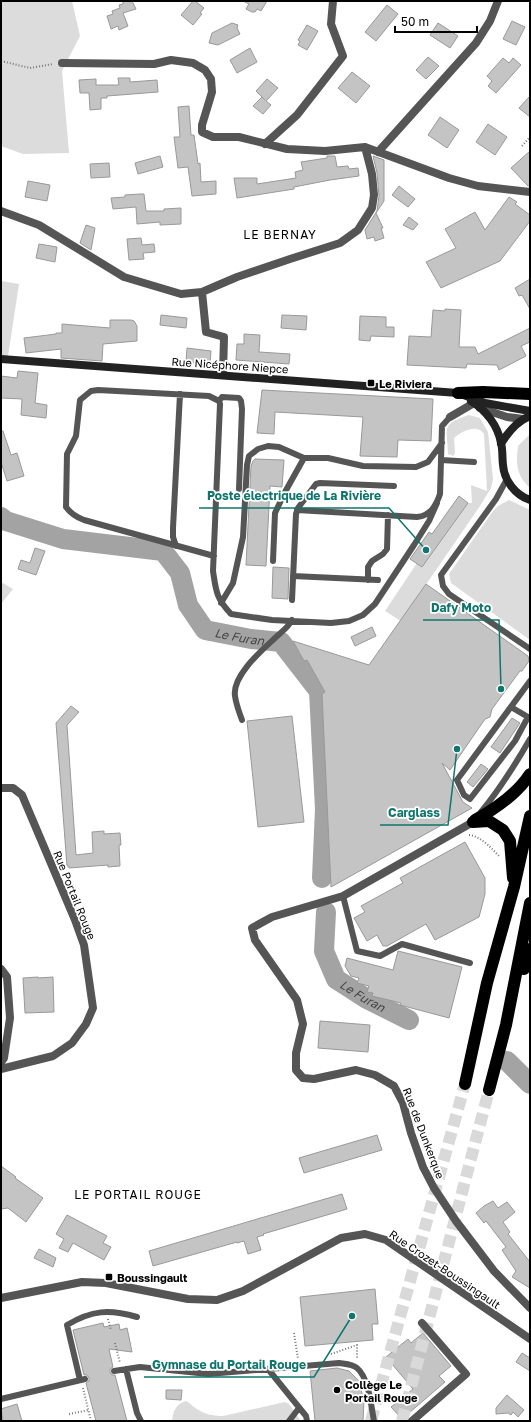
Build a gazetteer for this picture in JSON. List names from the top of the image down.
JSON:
{
  "streets": {
    "street": [
      "Rue Nicéphore Niepce",
      "Rue Portail Rouge",
      "Rue de Dunkerque",
      "Rue Crozet-Boussingault"
    ]
  },
  "districts": ["LE BERNAY", "LE PORTAIL ROUGE"],
  "water": ["Le Furan"],
  "places": {
    "transit": ["Le Riviera", "Boussingault"],
    "other": [
      "Poste électrique de La Rivière",
      "Dafy Moto",
      "Carglass",
      "Gymnase du Portail Rouge",
      "Collège Le Portail Rouge"
    ]
  },
  "scale_bar": "50 m"
}
